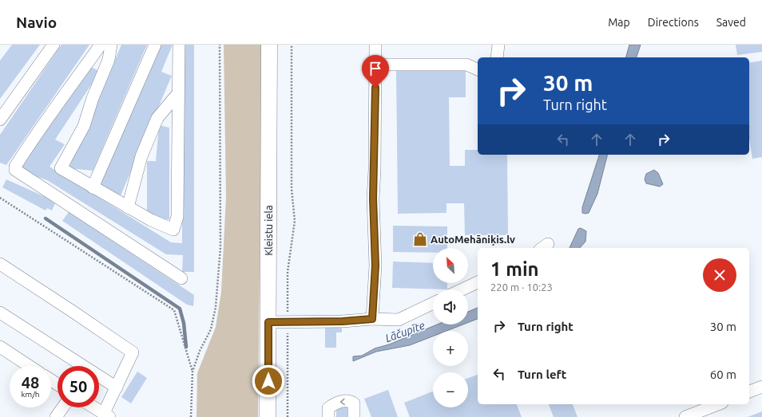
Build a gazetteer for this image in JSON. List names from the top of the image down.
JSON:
{
  "streets": {
    "main road": ["Kleistu iela"]
  },
  "water": ["Lāčupīte"],
  "places": {
    "shop": ["AutoMehāniķis.lv"]
  },
  "north": "top left",
  "page": {
    "header": "Navio",
    "nav": ["Map", "Directions", "Saved"],
    "turn": ["30 m", "Turn right"],
    "map_buttons": ["+", "−"],
    "heading": ["1 min", "220 m · 10:23"],
    "list": [
      {
        "name": "Turn right",
        "value": "30 m"
      },
      {
        "name": "Turn left",
        "value": "60 m"
      }
    ],
    "speed": "48 km/h",
    "limit": "50"
  }
}
